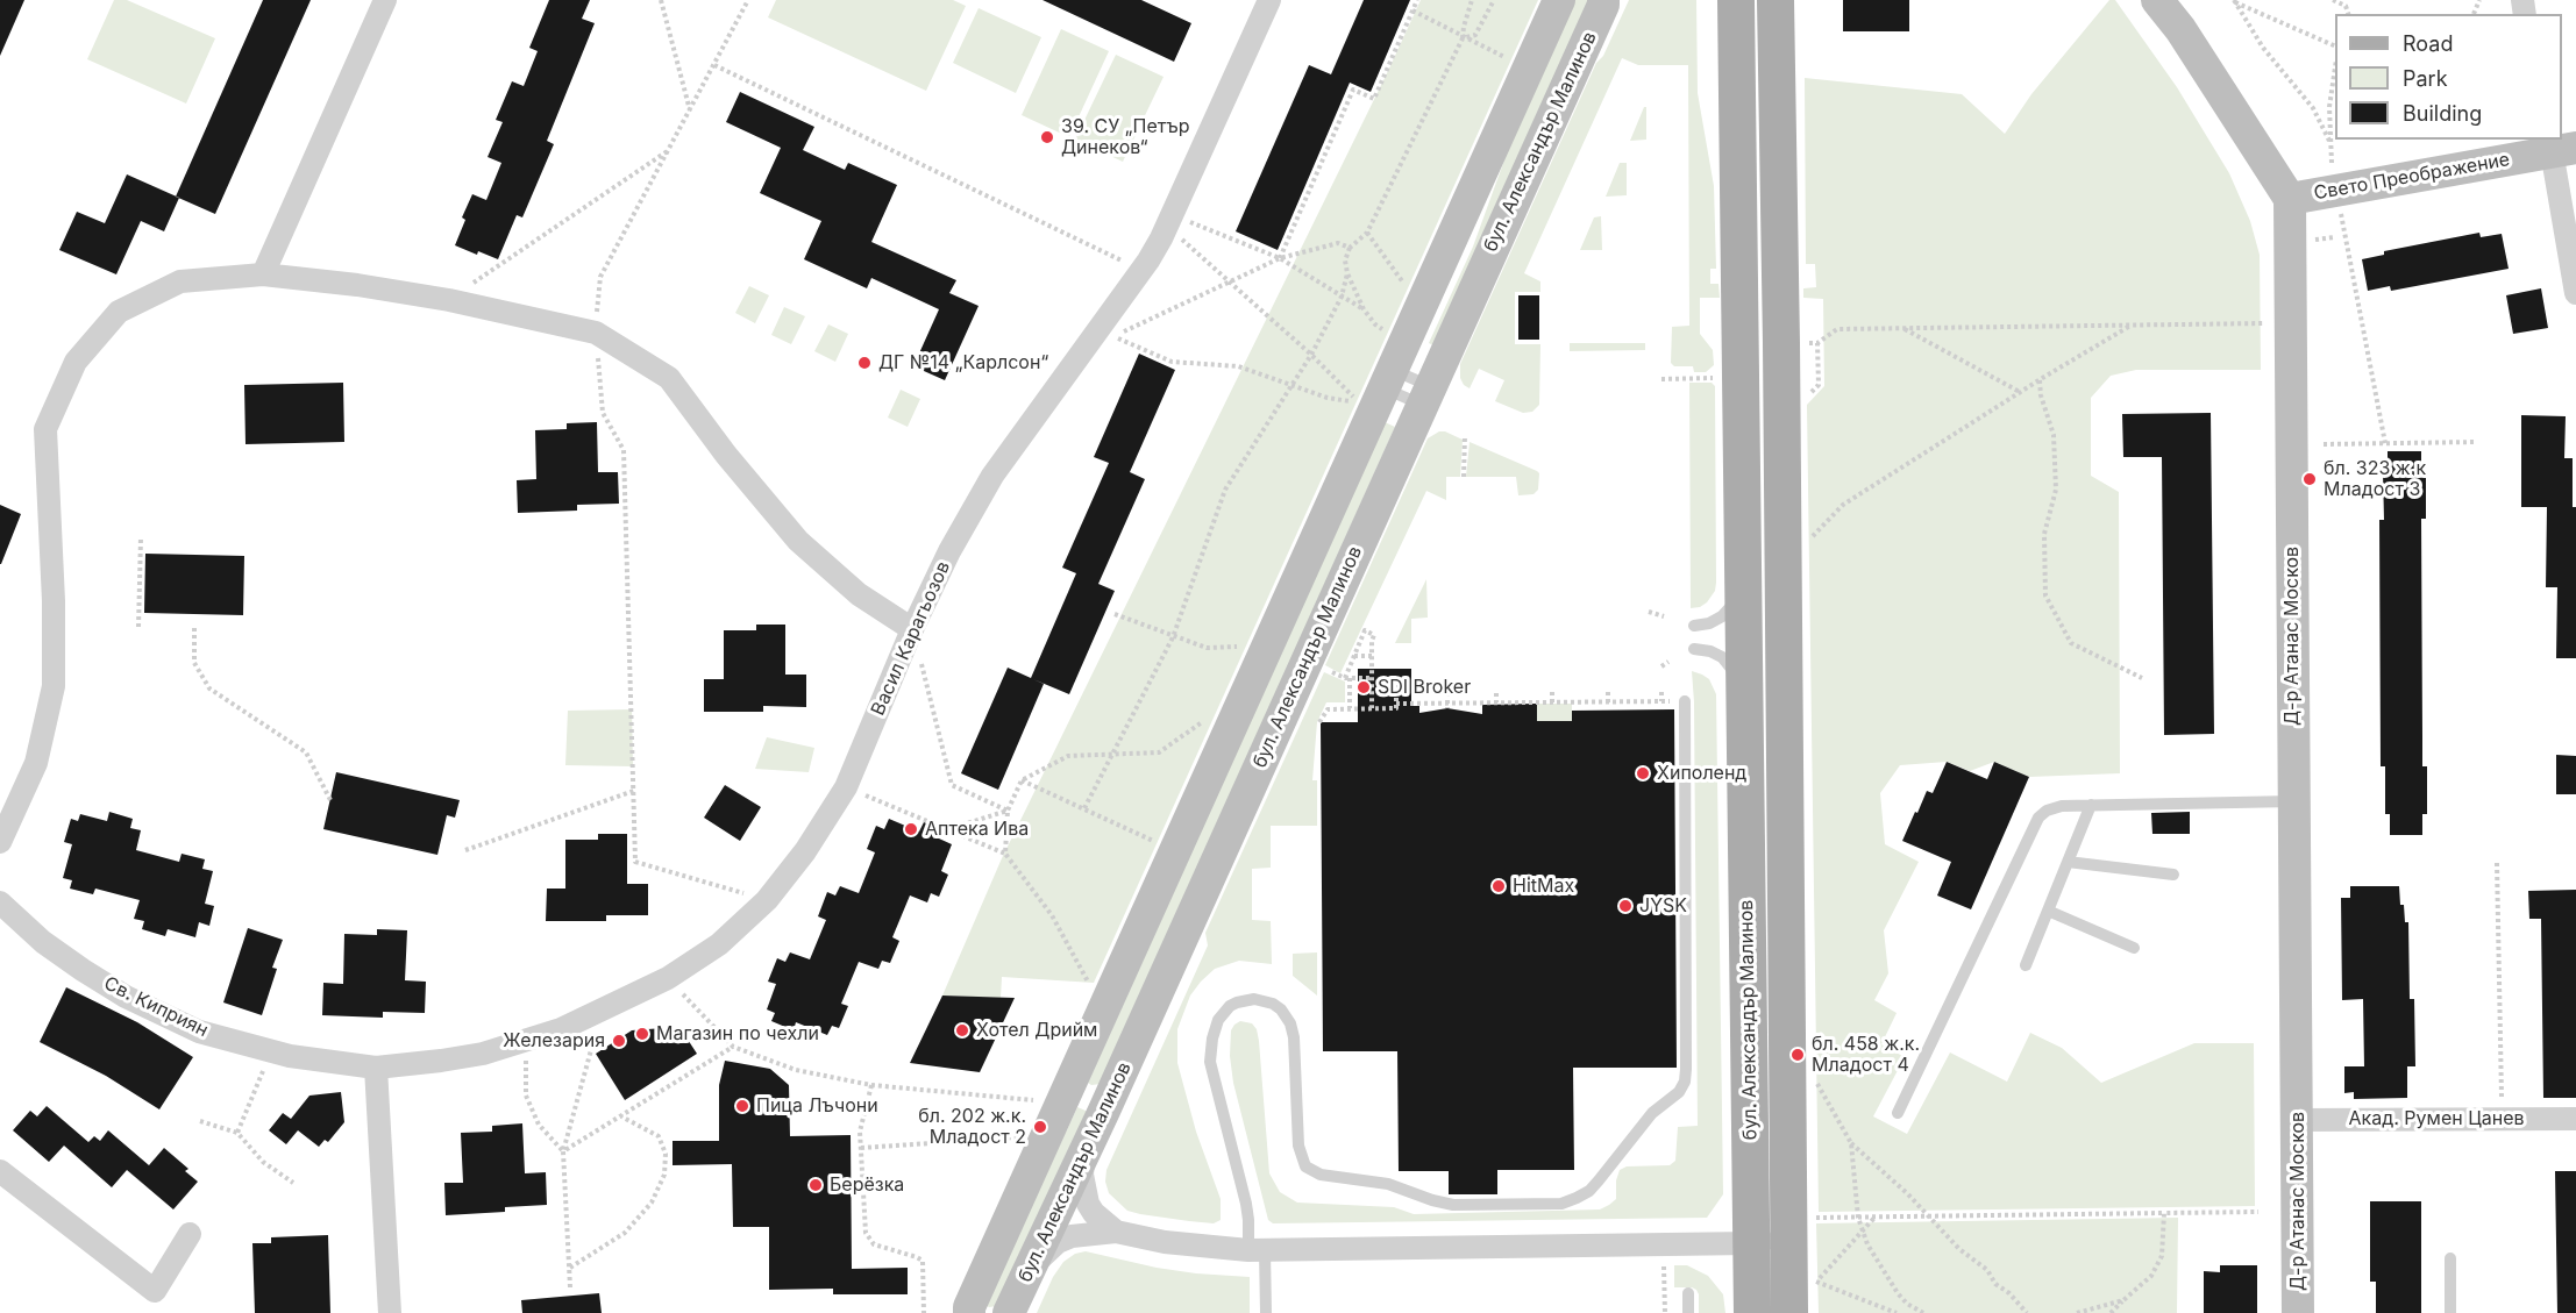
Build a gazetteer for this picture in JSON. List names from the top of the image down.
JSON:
{
  "streets": {
    "main road": ["бул. Александър Малинов"],
    "street": [
      "Свето Преображение",
      "Д-р Атанас Москов",
      "Васил Карагьозов",
      "Св. Киприян",
      "Акад. Румен Цанев"
    ]
  },
  "crossings": [
    ["Свето Преображение", "Д-р Атанас Москов"],
    ["Д-р Атанас Москов", "Акад. Румен Цанев"],
    ["Васил Карагьозов", "Св. Киприян"]
  ],
  "places": [
    "39. СУ „Петър Динеков“",
    "ДГ №14 „Карлсон“",
    "бл. 323 ж.к Младост 3",
    "SDI Broker",
    "Хиполенд",
    "Аптека Ива",
    "HitMax",
    "JYSK",
    "Хотел Дрийм",
    "Магазин по чехли",
    "Железария",
    "бл. 458 ж.к. Младост 4",
    "Пица Лъчони",
    "бл. 202 ж.к. Младост 2",
    "Берёзка"
  ],
  "legend": ["Road", "Park", "Building"]
}
